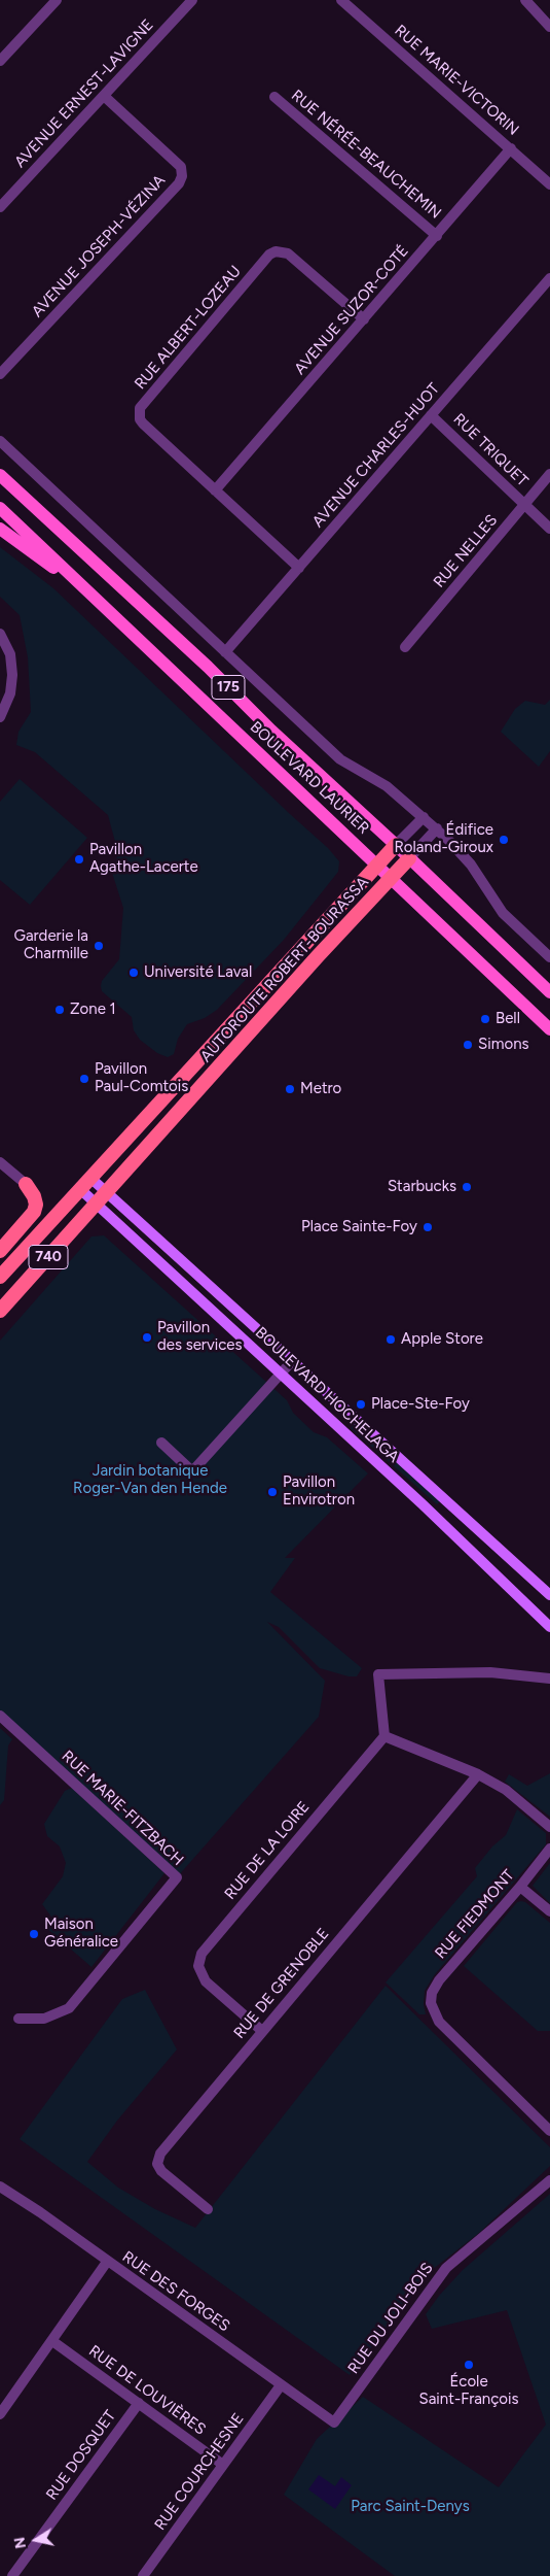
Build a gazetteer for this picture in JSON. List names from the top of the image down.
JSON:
{
  "streets": {
    "highway": ["AUTOROUTE ROBERT-BOURASSA", "740"],
    "main road": ["175", "BOULEVARD LAURIER", "BOULEVARD HOCHELAGA"],
    "street": [
      "RUE MARIE-VICTORIN",
      "AVENUE ERNEST-LAVIGNE",
      "RUE NÉRÉE-BEAUCHEMIN",
      "AVENUE JOSEPH-VÉZINA",
      "AVENUE SUZOR-COTÉ",
      "RUE ALBERT-LOZEAU",
      "RUE TRIQUET",
      "AVENUE CHARLES-HUOT",
      "RUE NELLES",
      "RUE MARIE-FITZBACH",
      "RUE DE LA LOIRE",
      "RUE FIEDMONT",
      "RUE DE GRENOBLE",
      "RUE DES FORGES",
      "RUE DU JOLI-BOIS",
      "RUE DE LOUVIÈRES",
      "RUE DOSQUET",
      "RUE COURCHESNE"
    ]
  },
  "crossings": [
    ["RUE MARIE-VICTORIN", "AVENUE SUZOR-COTÉ"],
    ["AVENUE ERNEST-LAVIGNE", "AVENUE JOSEPH-VÉZINA"],
    ["RUE NÉRÉE-BEAUCHEMIN", "AVENUE SUZOR-COTÉ"],
    ["AVENUE SUZOR-COTÉ", "RUE ALBERT-LOZEAU"],
    ["RUE ALBERT-LOZEAU", "AVENUE CHARLES-HUOT"],
    ["RUE TRIQUET", "AVENUE CHARLES-HUOT"],
    ["RUE TRIQUET", "RUE NELLES"],
    ["BOULEVARD LAURIER", "AUTOROUTE ROBERT-BOURASSA"],
    ["AUTOROUTE ROBERT-BOURASSA", "BOULEVARD HOCHELAGA"],
    ["RUE DE LA LOIRE", "RUE DE GRENOBLE"],
    ["RUE DES FORGES", "RUE DU JOLI-BOIS"],
    ["RUE DES FORGES", "RUE COURCHESNE"],
    ["RUE DE LOUVIÈRES", "RUE DOSQUET"],
    ["RUE DE LOUVIÈRES", "RUE COURCHESNE"]
  ],
  "parks": ["Jardin botanique Roger-Van den Hende", "Parc Saint-Denys"],
  "places": [
    "Édifice Roland-Giroux",
    "Pavillon Agathe-Lacerte",
    "Garderie la Charmille",
    "Université Laval",
    "Zone 1",
    "Bell",
    "Simons",
    "Pavillon Paul-Comtois",
    "Metro",
    "Starbucks",
    "Place Sainte-Foy",
    "Pavillon des services",
    "Apple Store",
    "Place-Ste-Foy",
    "Pavillon Envirotron",
    "Maison Généralice",
    "École Saint-François"
  ],
  "north": "left"
}
